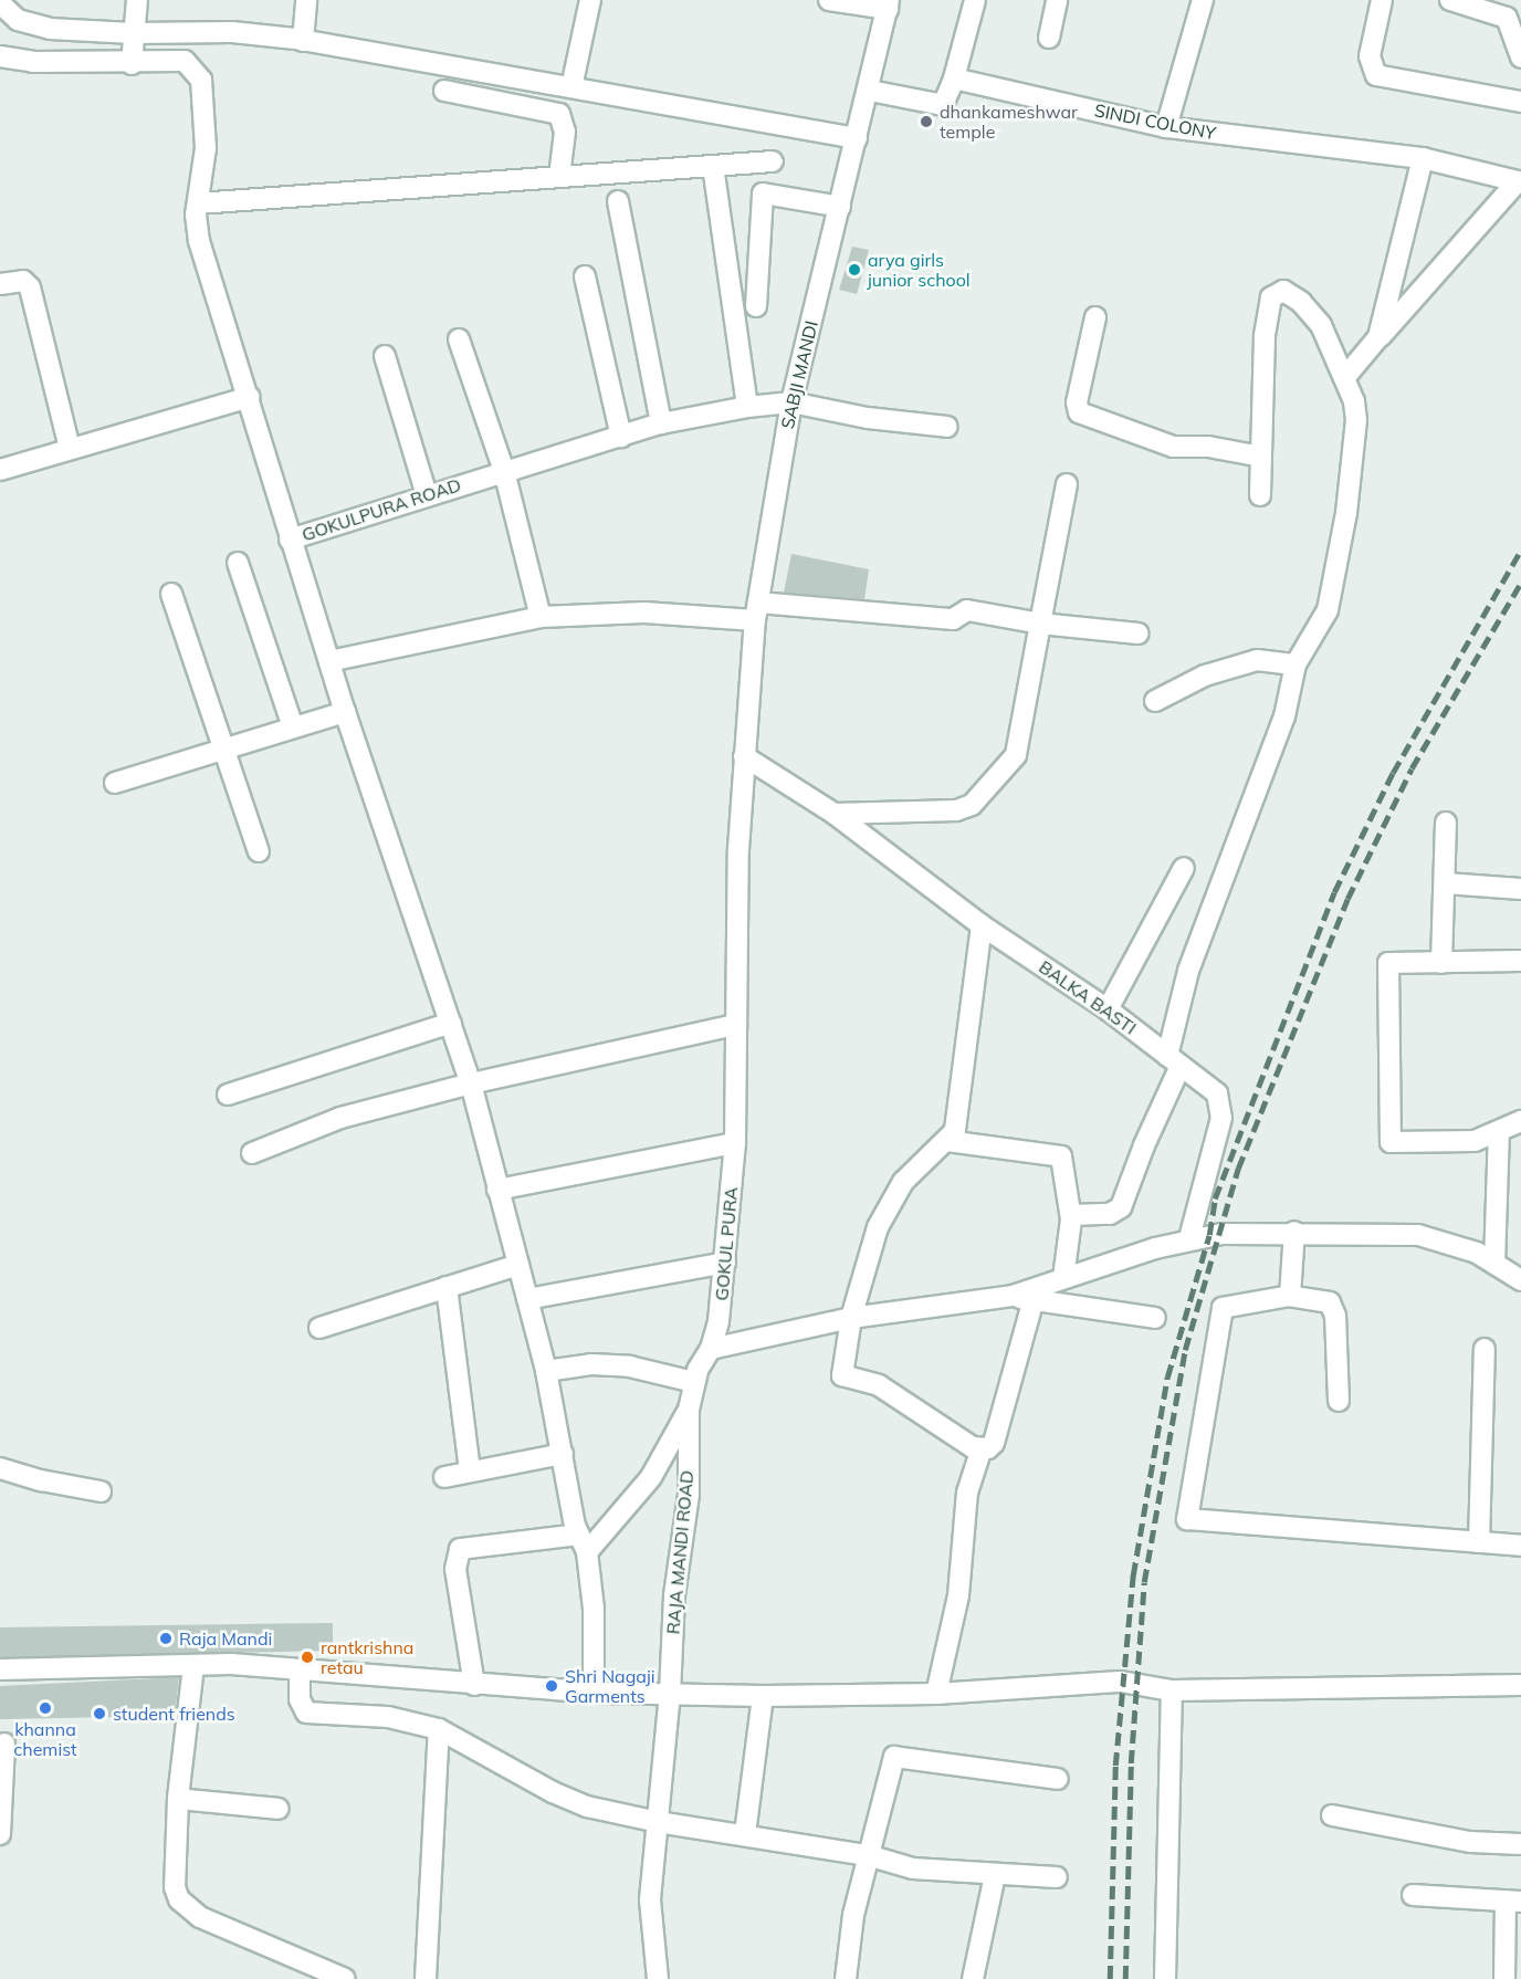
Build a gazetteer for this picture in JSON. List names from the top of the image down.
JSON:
{
  "streets": {
    "street": [
      "SINDI COLONY",
      "SABJI MANDI",
      "GOKULPURA ROAD",
      "BALKA BASTI",
      "GOKUL PURA",
      "RAJA MANDI ROAD"
    ]
  },
  "crossings": [
    ["SABJI MANDI", "GOKULPURA ROAD"],
    ["SABJI MANDI", "BALKA BASTI"],
    ["SABJI MANDI", "GOKUL PURA"],
    ["BALKA BASTI", "GOKUL PURA"],
    ["GOKUL PURA", "RAJA MANDI ROAD"]
  ],
  "places": [
    "dhankameshwar temple",
    "arya girls junior school",
    "Raja Mandi",
    "rantkrishna retau",
    "Shri Nagaji Garments",
    "khanna chemist",
    "student friends"
  ]
}
